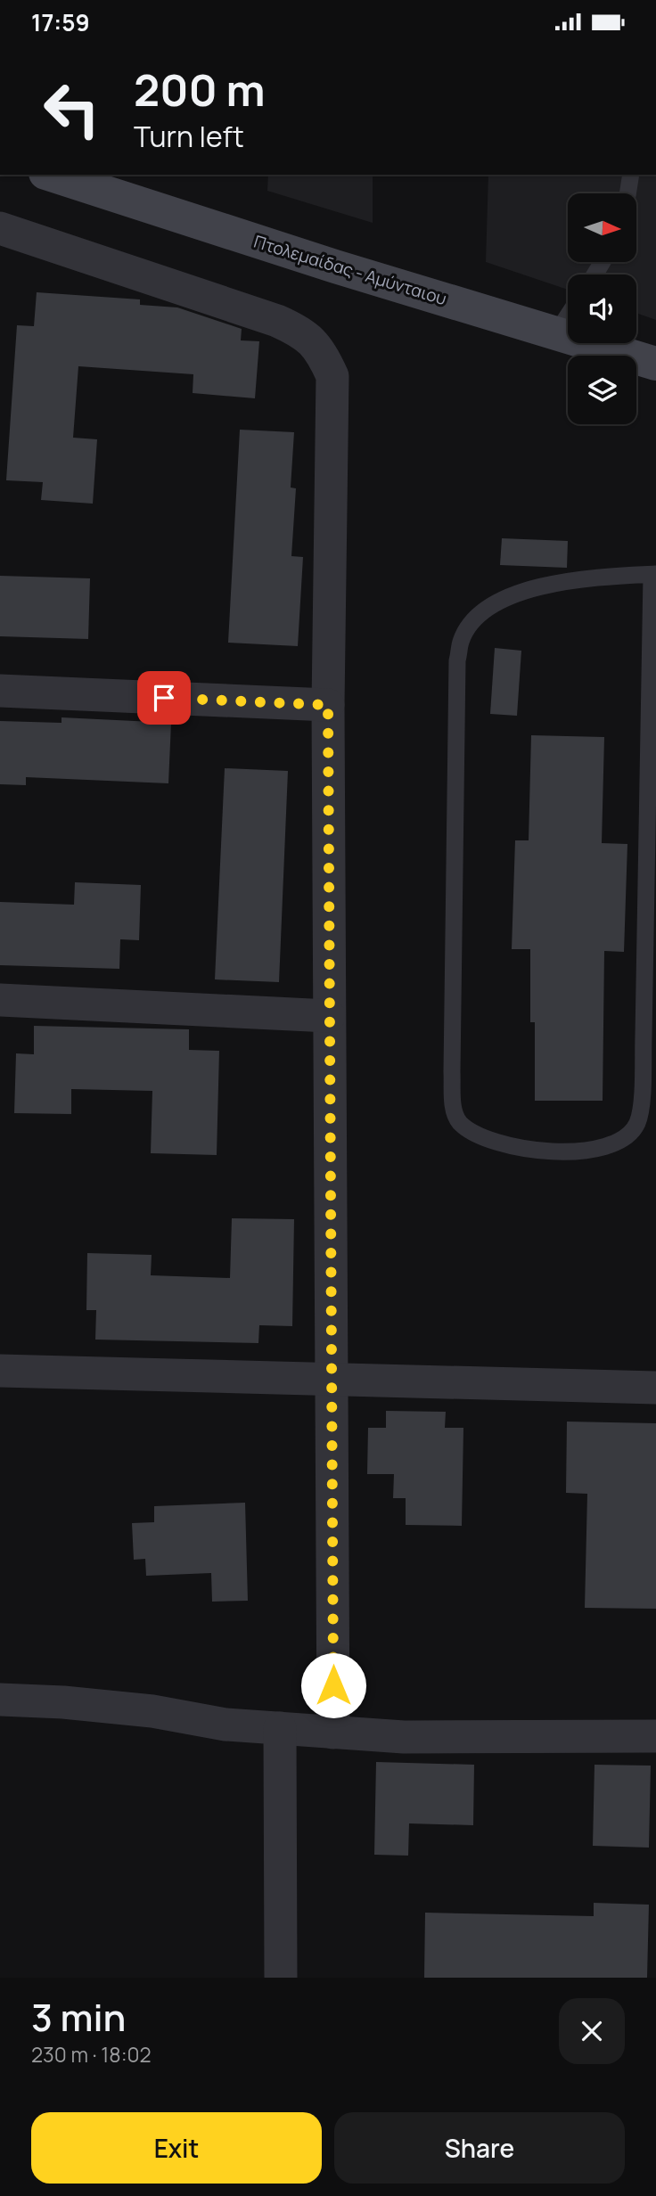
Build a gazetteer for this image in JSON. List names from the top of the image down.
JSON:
{
  "streets": {
    "main road": ["Πτολεμαίδας - Αμύνταιου"]
  },
  "north": "right",
  "page": {
    "status": "17:59",
    "turn": ["200 m", "Turn left"],
    "heading": ["3 min", "230 m · 18:02"],
    "buttons": ["Exit", "Share"]
  }
}
